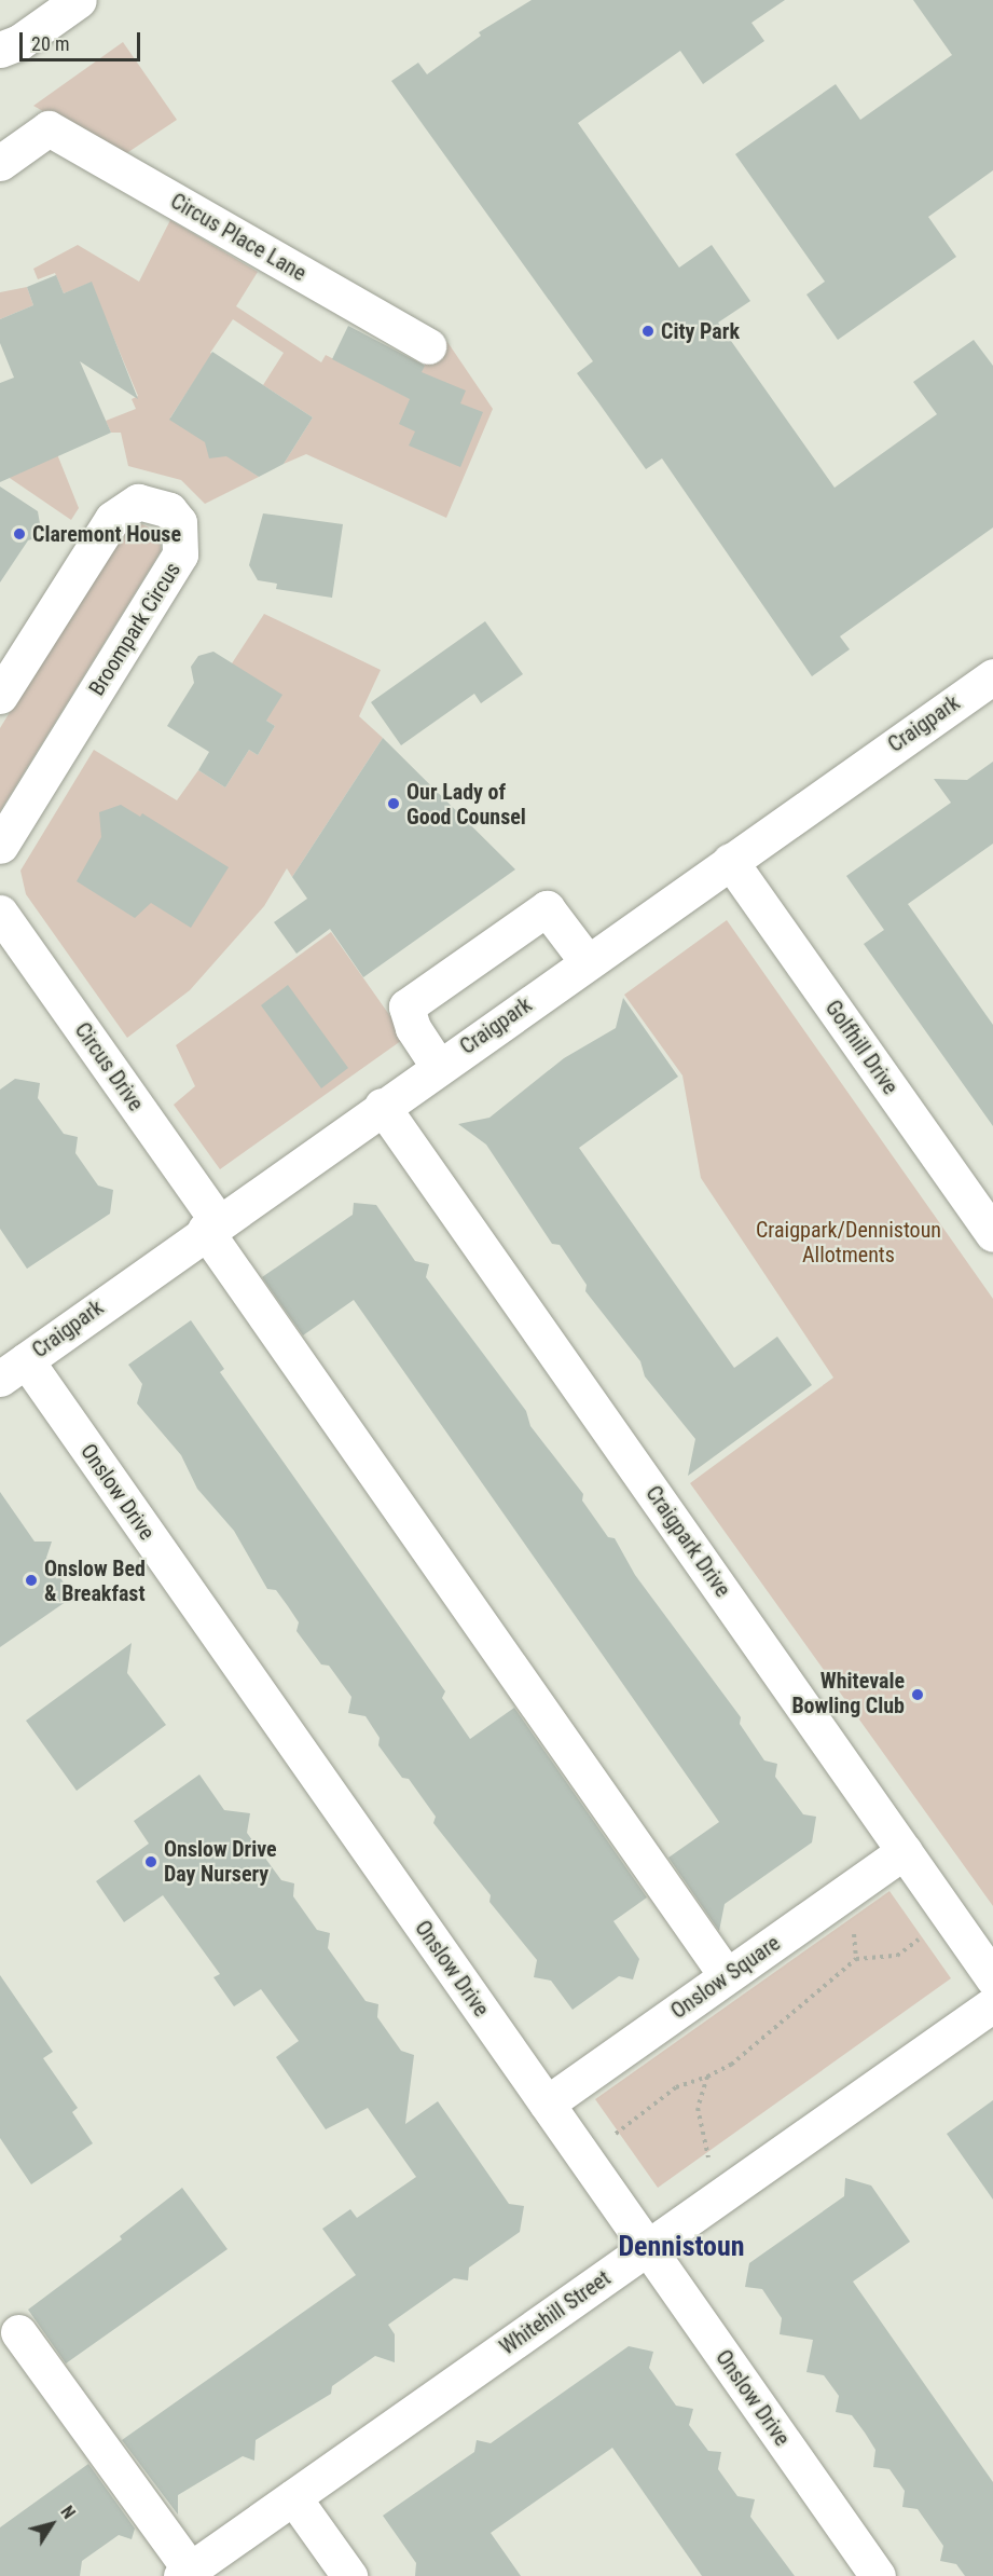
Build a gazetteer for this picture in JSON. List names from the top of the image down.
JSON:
{
  "streets": {
    "street": [
      "Circus Place Lane",
      "Broompark Circus",
      "Craigpark",
      "Golfhill Drive",
      "Circus Drive",
      "Onslow Drive",
      "Craigpark Drive",
      "Onslow Square",
      "Whitehill Street"
    ]
  },
  "crossings": [
    ["Craigpark", "Golfhill Drive"],
    ["Craigpark", "Circus Drive"],
    ["Craigpark", "Onslow Drive"],
    ["Craigpark", "Craigpark Drive"],
    ["Circus Drive", "Onslow Square"],
    ["Onslow Drive", "Onslow Square"],
    ["Onslow Drive", "Whitehill Street"],
    ["Craigpark Drive", "Onslow Square"]
  ],
  "districts": ["Dennistoun"],
  "parks": ["Craigpark/Dennistoun Allotments"],
  "places": [
    "City Park",
    "Claremont House",
    "Our Lady of Good Counsel",
    "Onslow Bed & Breakfast",
    "Whitevale Bowling Club",
    "Onslow Drive Day Nursery"
  ],
  "scale_bar": "20 m",
  "north": "top right"
}
